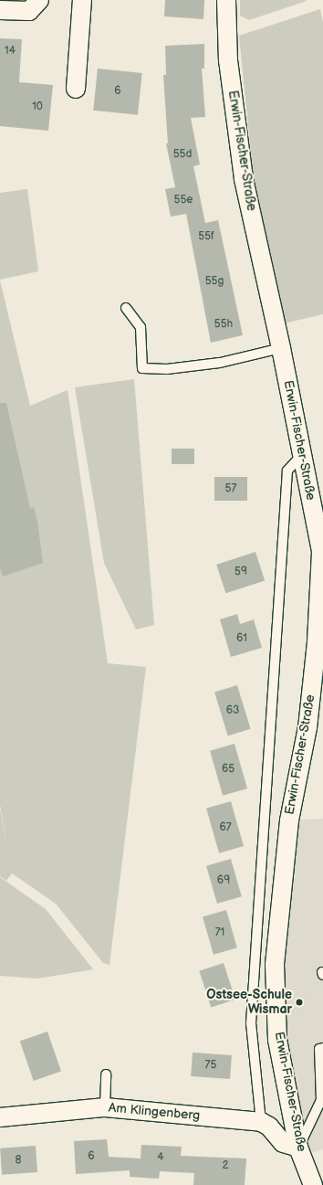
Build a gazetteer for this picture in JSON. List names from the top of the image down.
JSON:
{
  "streets": {
    "street": ["Erwin-Fischer-Straße", "Am Klingenberg"]
  },
  "places": ["Ostsee-Schule Wismar"],
  "house_numbers": [
    "14",
    "6",
    "10",
    "55d",
    "55e",
    "55f",
    "55g",
    "55h",
    "57",
    "59",
    "61",
    "63",
    "65",
    "67",
    "69",
    "71",
    "75",
    "6",
    "4",
    "8",
    "2"
  ]
}
